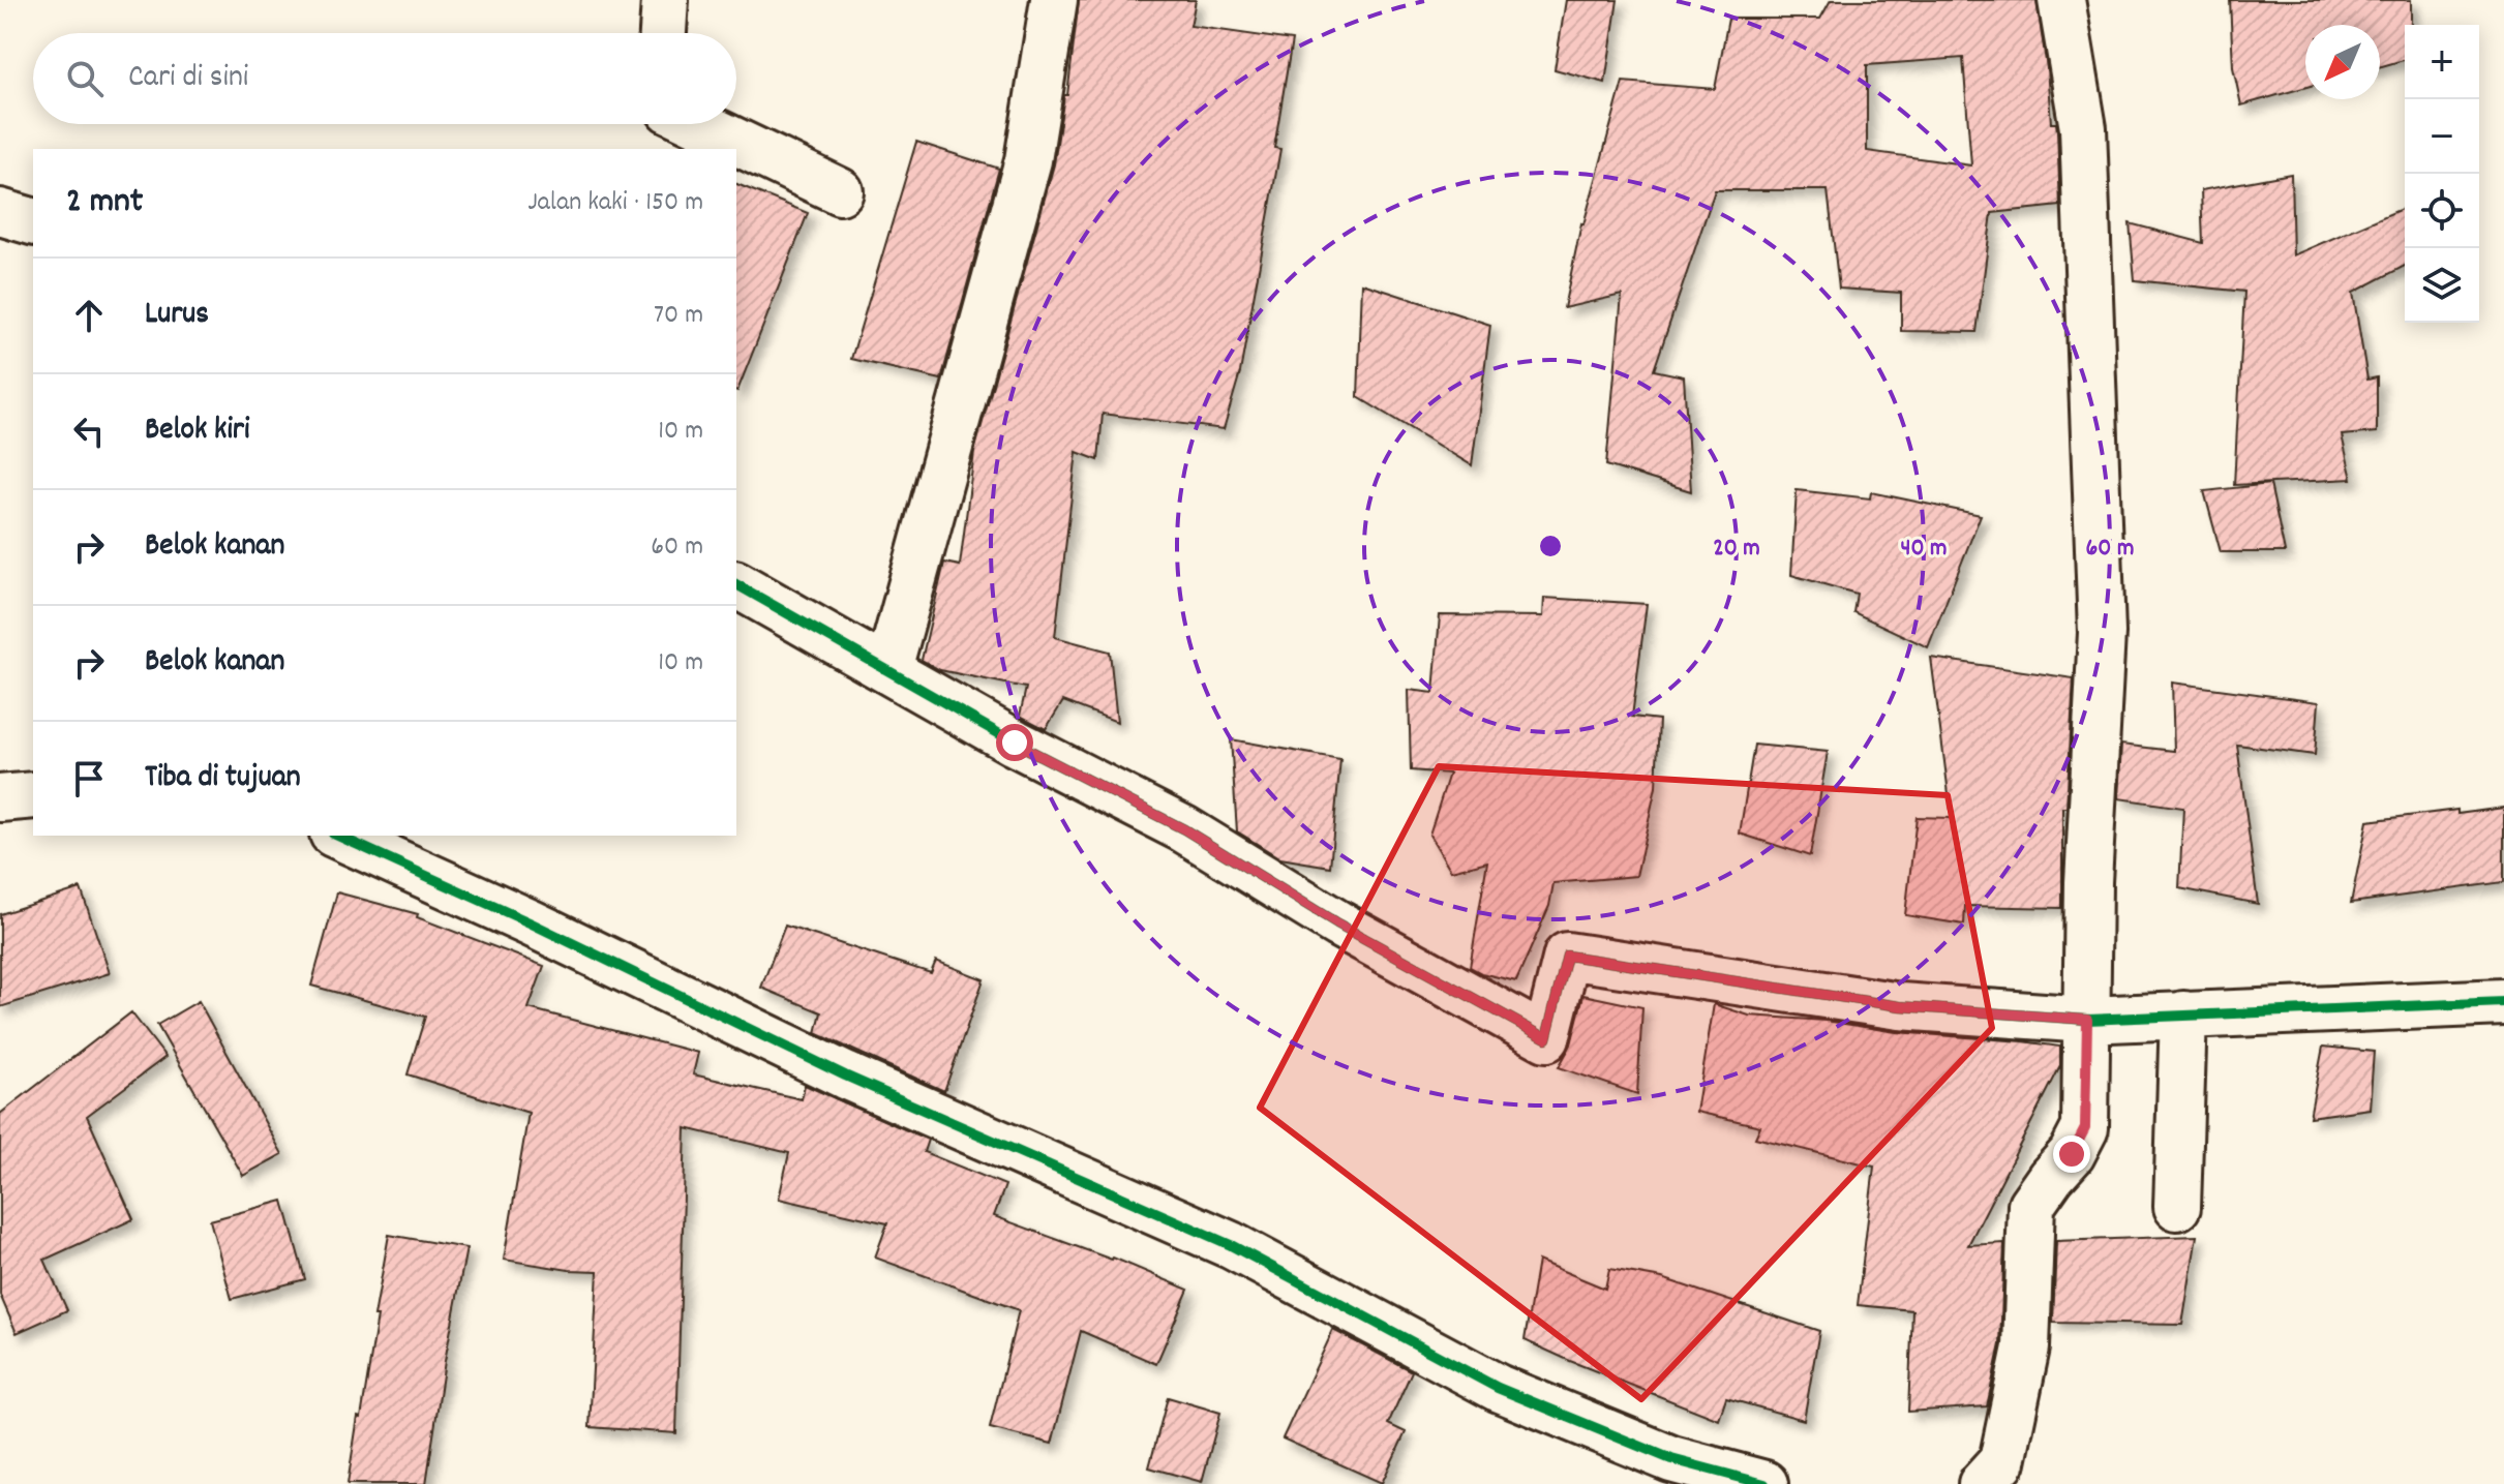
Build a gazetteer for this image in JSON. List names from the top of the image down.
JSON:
{
  "north": "bottom left",
  "page": {
    "map_buttons": ["+", "−"],
    "search": "Cari di sini",
    "heading": ["2 mnt", "Jalan kaki · 150 m"],
    "list": [
      ["Lurus", "70 m"],
      ["Belok kiri", "10 m"],
      ["Belok kanan", "60 m"],
      ["Belok kanan", "10 m"],
      "Tiba di tujuan"
    ]
  },
  "rings": ["20 m", "40 m", "60 m"]
}
